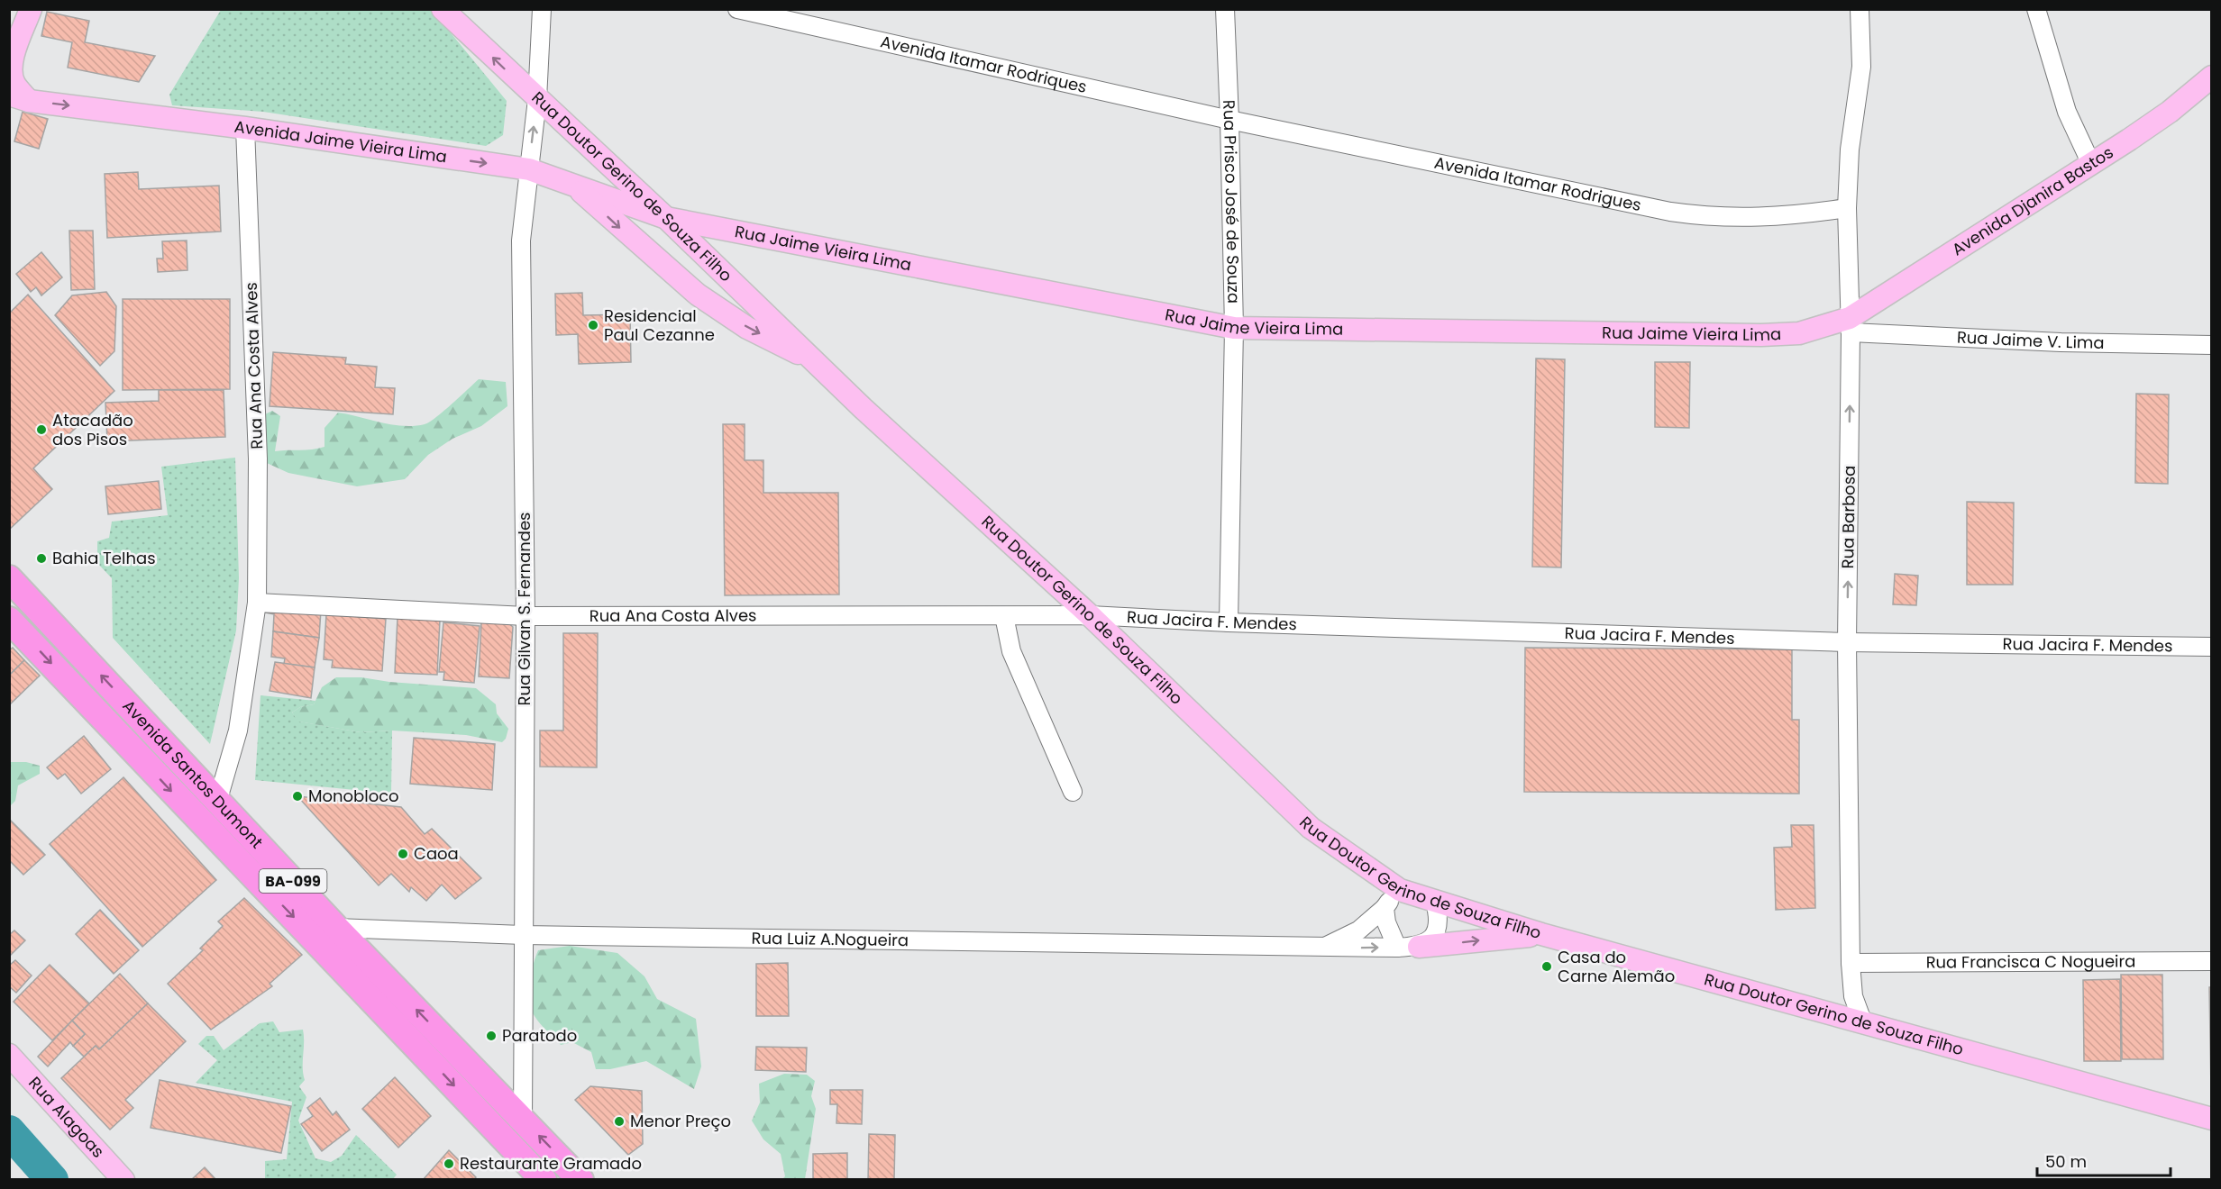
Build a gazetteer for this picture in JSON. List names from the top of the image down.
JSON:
{
  "streets": {
    "highway": ["Avenida Santos Dumont", "BA-099"],
    "main road": [
      "Avenida Jaime Vieira Lima",
      "Rua Doutor Gerino de Souza Filho",
      "Avenida Djanira Bastos",
      "Rua Jaime Vieira Lima",
      "Rua Alagoas"
    ],
    "street": [
      "Avenida Itamar Rodriques",
      "Avenida Itamar Rodrigues",
      "Rua Prisco José de Souza",
      "Rua Jaime V. Lima",
      "Rua Ana Costa Alves",
      "Rua Barbosa",
      "Rua Gilvan S. Fernandes",
      "Rua Jacira F. Mendes",
      "Rua Luiz A.Nogueira",
      "Rua Francisca C Nogueira"
    ]
  },
  "crossings": [
    ["Avenida Itamar Rodriques", "Avenida Itamar Rodrigues"],
    ["Avenida Itamar Rodriques", "Rua Prisco José de Souza"],
    ["Avenida Jaime Vieira Lima", "Rua Doutor Gerino de Souza Filho"],
    ["Avenida Jaime Vieira Lima", "Rua Jaime Vieira Lima"],
    ["Avenida Jaime Vieira Lima", "Rua Ana Costa Alves"],
    ["Avenida Jaime Vieira Lima", "Rua Gilvan S. Fernandes"],
    ["Avenida Itamar Rodrigues", "Rua Prisco José de Souza"],
    ["Avenida Itamar Rodrigues", "Rua Barbosa"],
    ["Rua Doutor Gerino de Souza Filho", "Rua Jaime Vieira Lima"],
    ["Rua Doutor Gerino de Souza Filho", "Rua Ana Costa Alves"],
    ["Rua Doutor Gerino de Souza Filho", "Rua Barbosa"],
    ["Rua Doutor Gerino de Souza Filho", "Rua Gilvan S. Fernandes"],
    ["Rua Doutor Gerino de Souza Filho", "Rua Jacira F. Mendes"],
    ["Rua Doutor Gerino de Souza Filho", "Rua Luiz A.Nogueira"],
    ["Avenida Djanira Bastos", "Rua Jaime Vieira Lima"],
    ["Avenida Djanira Bastos", "Rua Jaime V. Lima"],
    ["Avenida Djanira Bastos", "Rua Barbosa"],
    ["Rua Prisco José de Souza", "Rua Jaime Vieira Lima"],
    ["Rua Prisco José de Souza", "Rua Jacira F. Mendes"],
    ["Rua Jaime Vieira Lima", "Rua Jaime V. Lima"],
    ["Rua Jaime Vieira Lima", "Rua Barbosa"],
    ["Rua Jaime V. Lima", "Rua Barbosa"],
    ["Rua Ana Costa Alves", "Rua Gilvan S. Fernandes"],
    ["Rua Ana Costa Alves", "Rua Jacira F. Mendes"],
    ["Rua Ana Costa Alves", "Avenida Santos Dumont"],
    ["Rua Barbosa", "Rua Jacira F. Mendes"],
    ["Rua Barbosa", "Rua Francisca C Nogueira"],
    ["Rua Gilvan S. Fernandes", "Avenida Santos Dumont"],
    ["Rua Gilvan S. Fernandes", "Rua Luiz A.Nogueira"],
    ["Avenida Santos Dumont", "Rua Luiz A.Nogueira"]
  ],
  "one_way": ["Avenida Jaime Vieira Lima"],
  "places": [
    "Residencial Paul Cezanne",
    "Atacadão dos Pisos",
    "Bahia Telhas",
    "Monobloco",
    "Caoa",
    "Casa do Carne Alemão",
    "Paratodo",
    "Menor Preço",
    "Restaurante Gramado"
  ],
  "scale_bar": "50 m"
}
